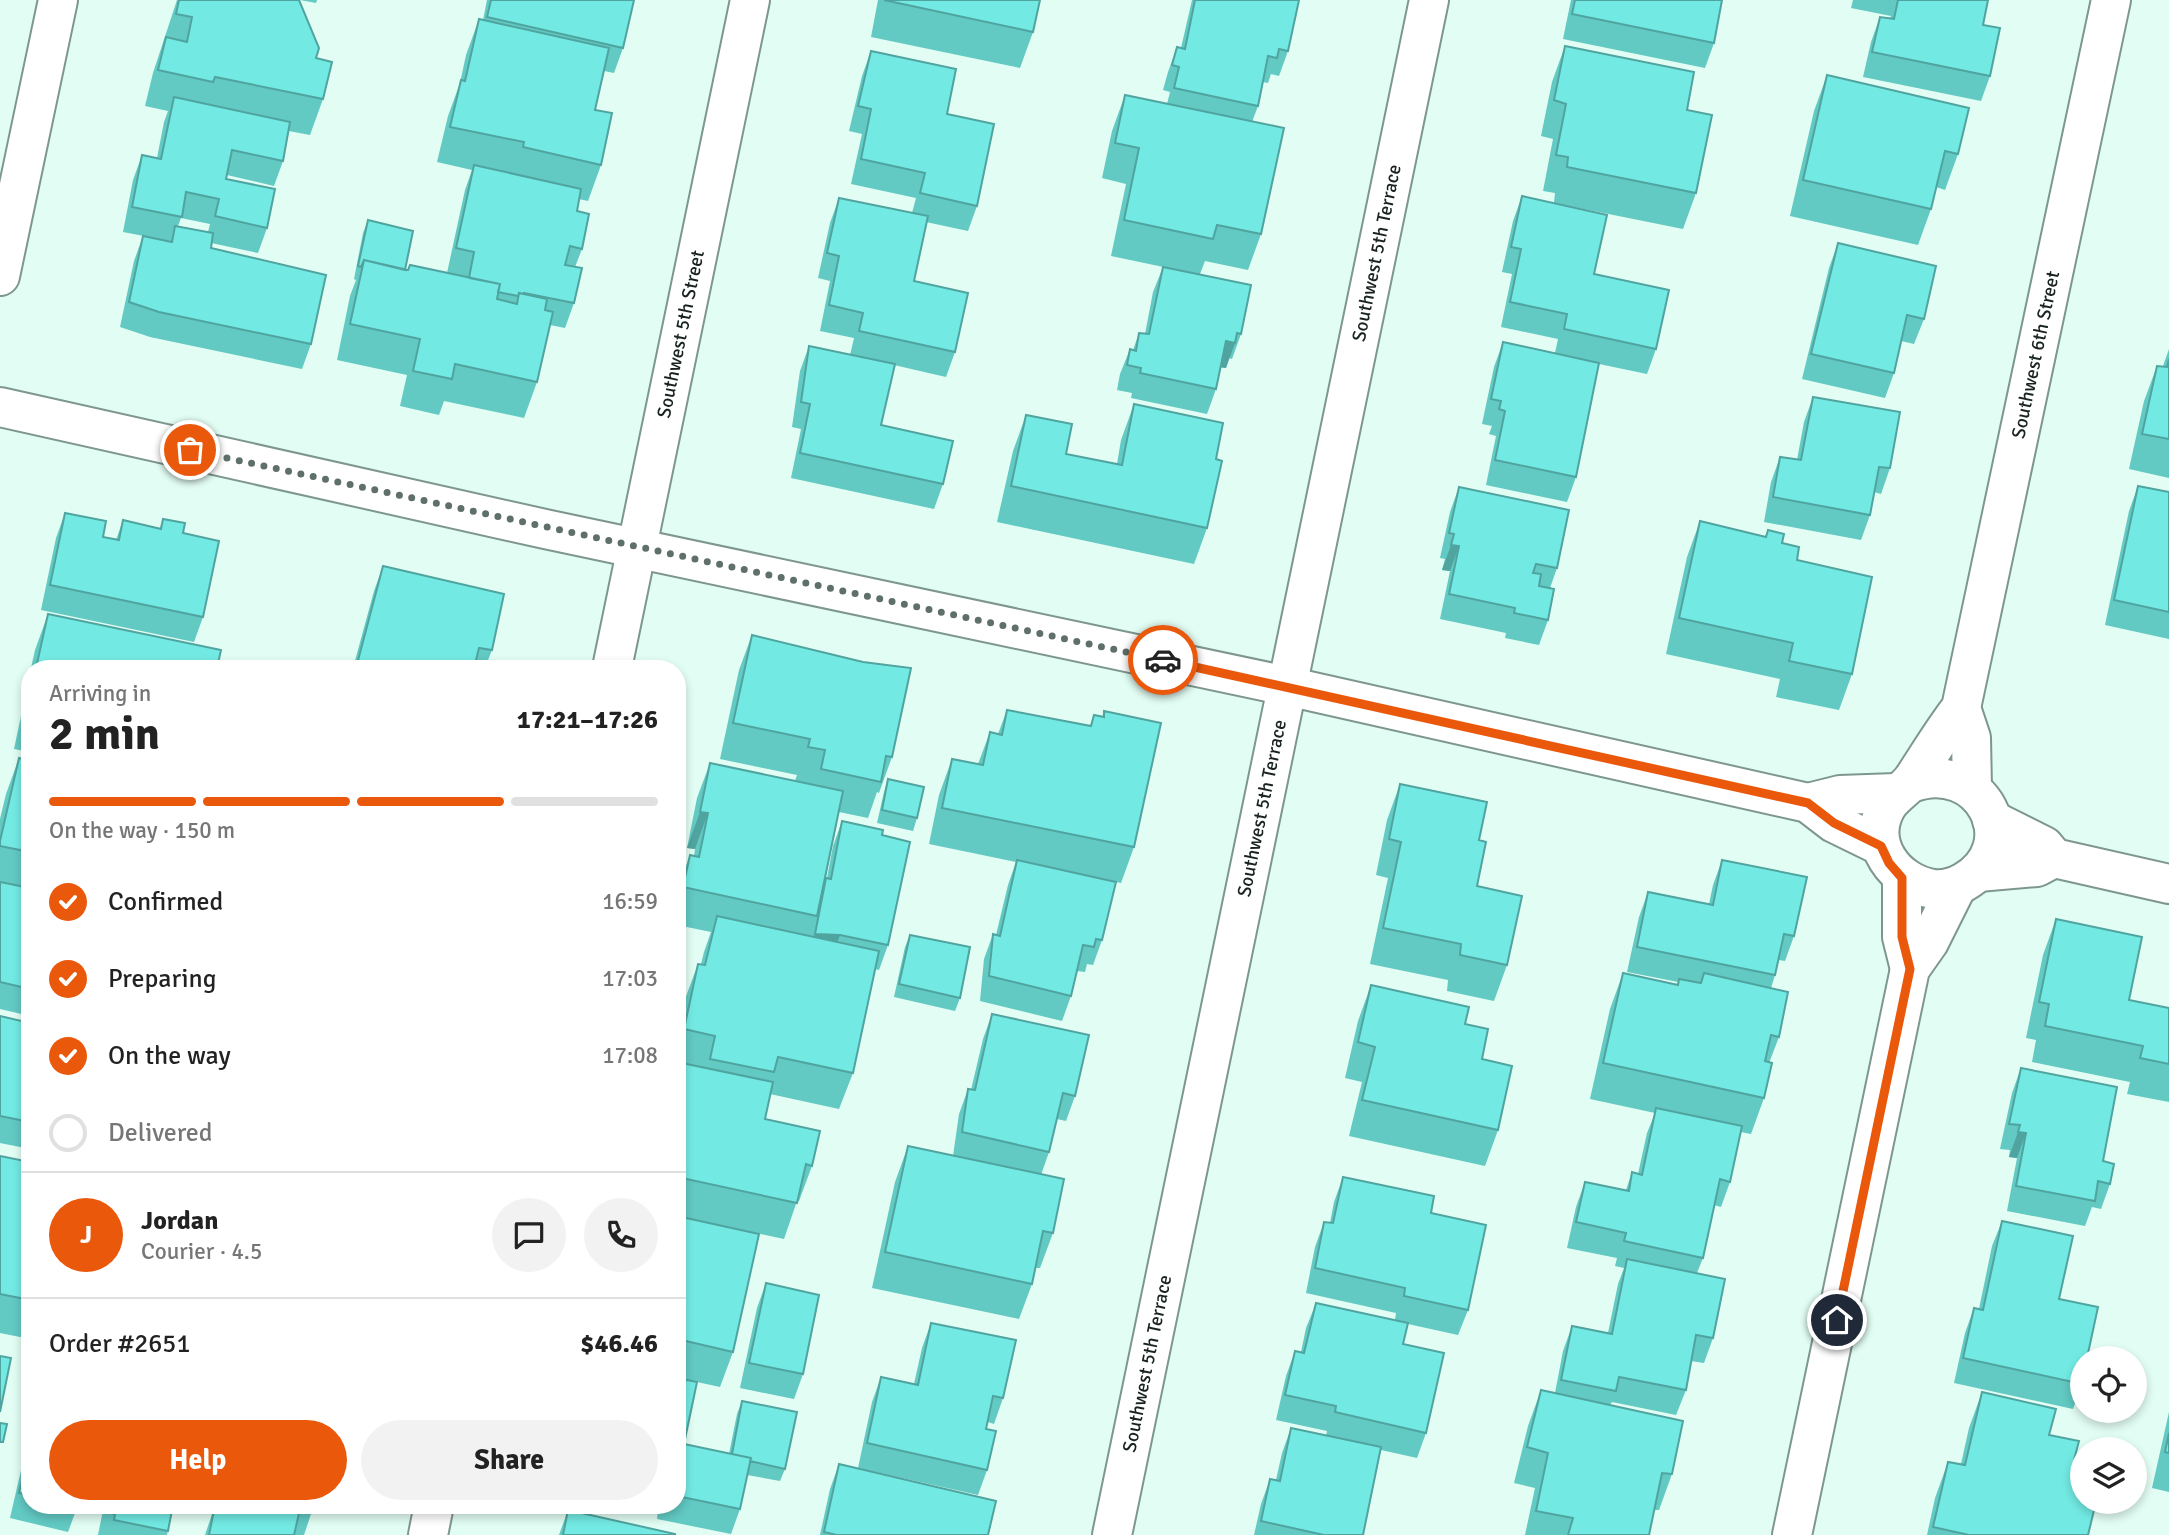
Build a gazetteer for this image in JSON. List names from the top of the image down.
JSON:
{
  "streets": {
    "street": ["Southwest 5th Terrace", "Southwest 5th Street", "Southwest 6th Street"]
  },
  "page": {
    "heading": ["2 min", "Arriving in", "17:21–17:26"],
    "panel": [
      "Jordan",
      "Courier · 4.5",
      "Order #2651",
      "$46.46"
    ],
    "bar": "On the way · 150 m",
    "list": [
      ["Confirmed", "16:59"],
      ["Preparing", "17:03"],
      ["On the way", "17:08"],
      "Delivered"
    ],
    "round": "J",
    "buttons": ["Help", "Share"]
  }
}
